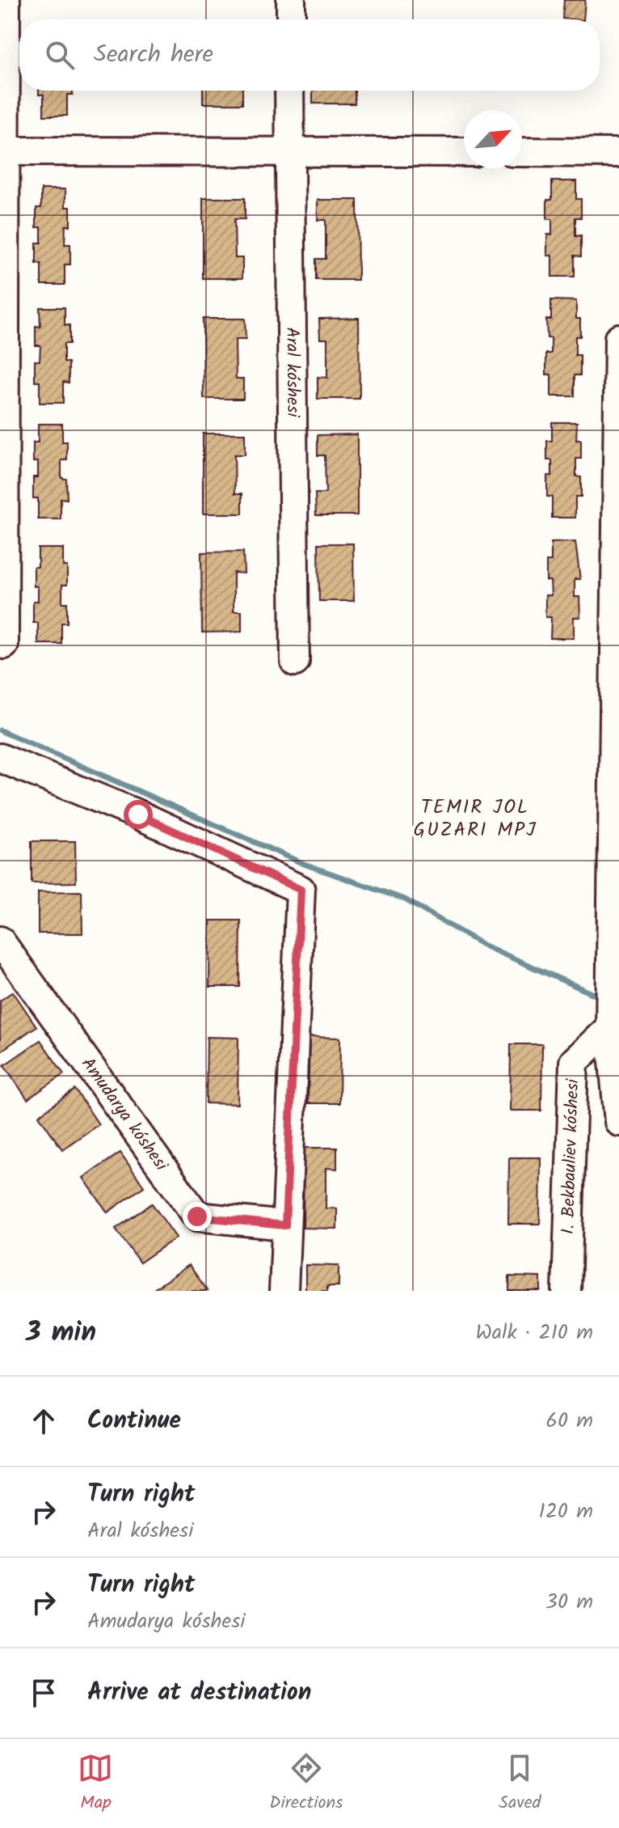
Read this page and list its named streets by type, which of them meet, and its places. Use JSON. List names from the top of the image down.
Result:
{
  "streets": {
    "street": ["Aral kóshesi", "Amudarya kóshesi", "I. Bekbauliev kóshesi"]
  },
  "districts": ["TEMIR JOL GUZARI MPJ"],
  "north": "top right",
  "page": {
    "search": "Search here",
    "heading": ["3 min", "Walk · 210 m"],
    "list": [
      ["Continue", "60 m"],
      ["Turn right", "Aral kóshesi", "120 m"],
      ["Turn right", "Amudarya kóshesi", "30 m"],
      "Arrive at destination"
    ],
    "nav": ["Map", "Directions", "Saved"]
  }
}
